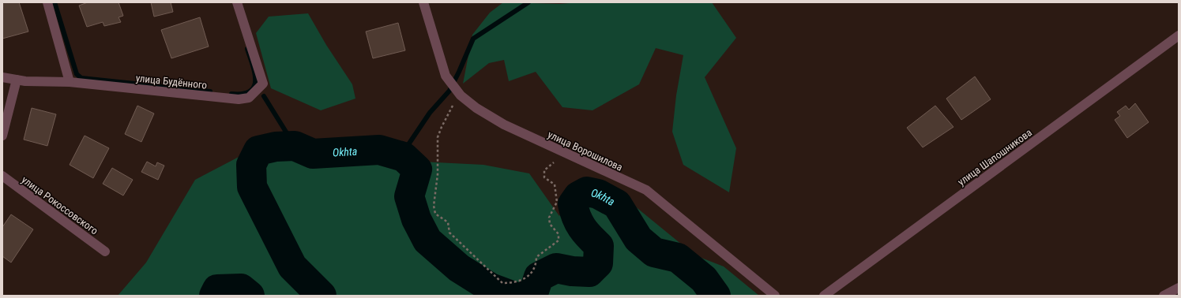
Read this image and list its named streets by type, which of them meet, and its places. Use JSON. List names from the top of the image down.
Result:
{
  "streets": {
    "street": [
      "улица Будённого",
      "улица Ворошилова",
      "улица Шапошникова",
      "улица Рокоссовского"
    ]
  },
  "water": ["Okhta"]
}
